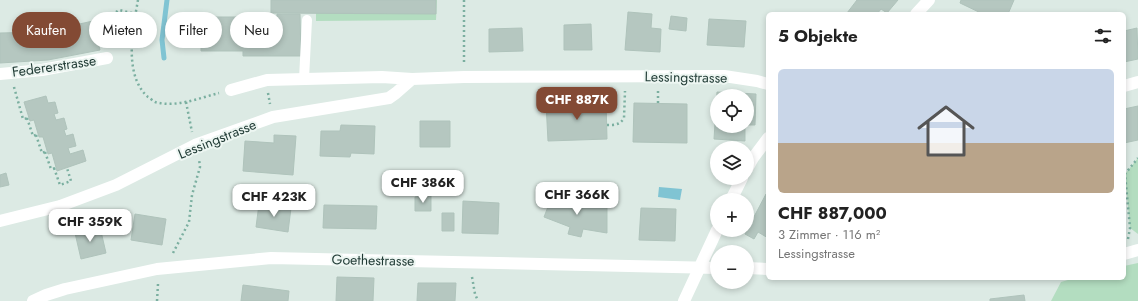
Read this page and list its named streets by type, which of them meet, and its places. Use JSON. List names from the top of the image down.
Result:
{
  "streets": {
    "street": ["Federerstrasse", "Lessingstrasse", "Goethestrasse"]
  },
  "page": {
    "chip": [
      "Kaufen",
      "Mieten",
      "Filter",
      "Neu"
    ],
    "heading": "5 Objekte",
    "list": [
      {
        "name": "CHF 887,000",
        "note": "3 Zimmer · 116 m² · Lessingstrasse"
      }
    ],
    "price": [
      "CHF 887K",
      "CHF 386K",
      "CHF 366K",
      "CHF 423K",
      "CHF 359K"
    ],
    "map_buttons": ["+", "−"]
  }
}
